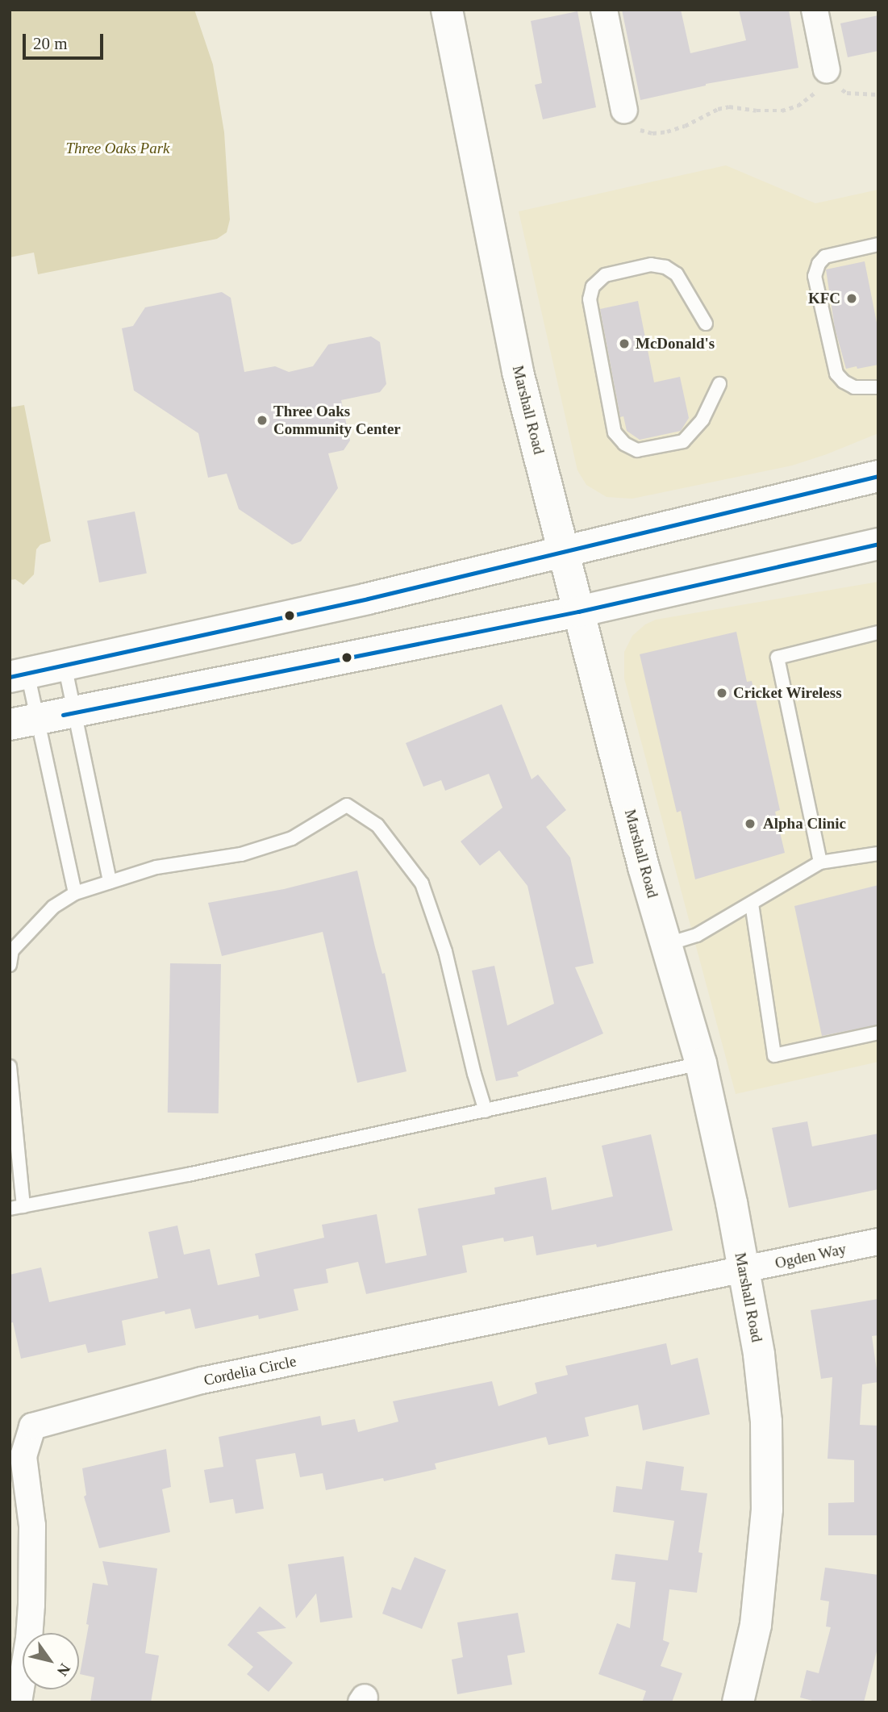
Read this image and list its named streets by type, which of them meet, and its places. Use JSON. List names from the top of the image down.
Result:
{
  "streets": {
    "street": ["Marshall Road", "Ogden Way", "Cordelia Circle"]
  },
  "crossings": [
    ["Marshall Road", "Ogden Way"],
    ["Marshall Road", "Cordelia Circle"],
    ["Ogden Way", "Cordelia Circle"]
  ],
  "parks": ["Three Oaks Park"],
  "places": [
    "KFC",
    "McDonald's",
    "Three Oaks Community Center",
    "Cricket Wireless",
    "Alpha Clinic"
  ],
  "scale_bar": "20 m",
  "north": "bottom right"
}
